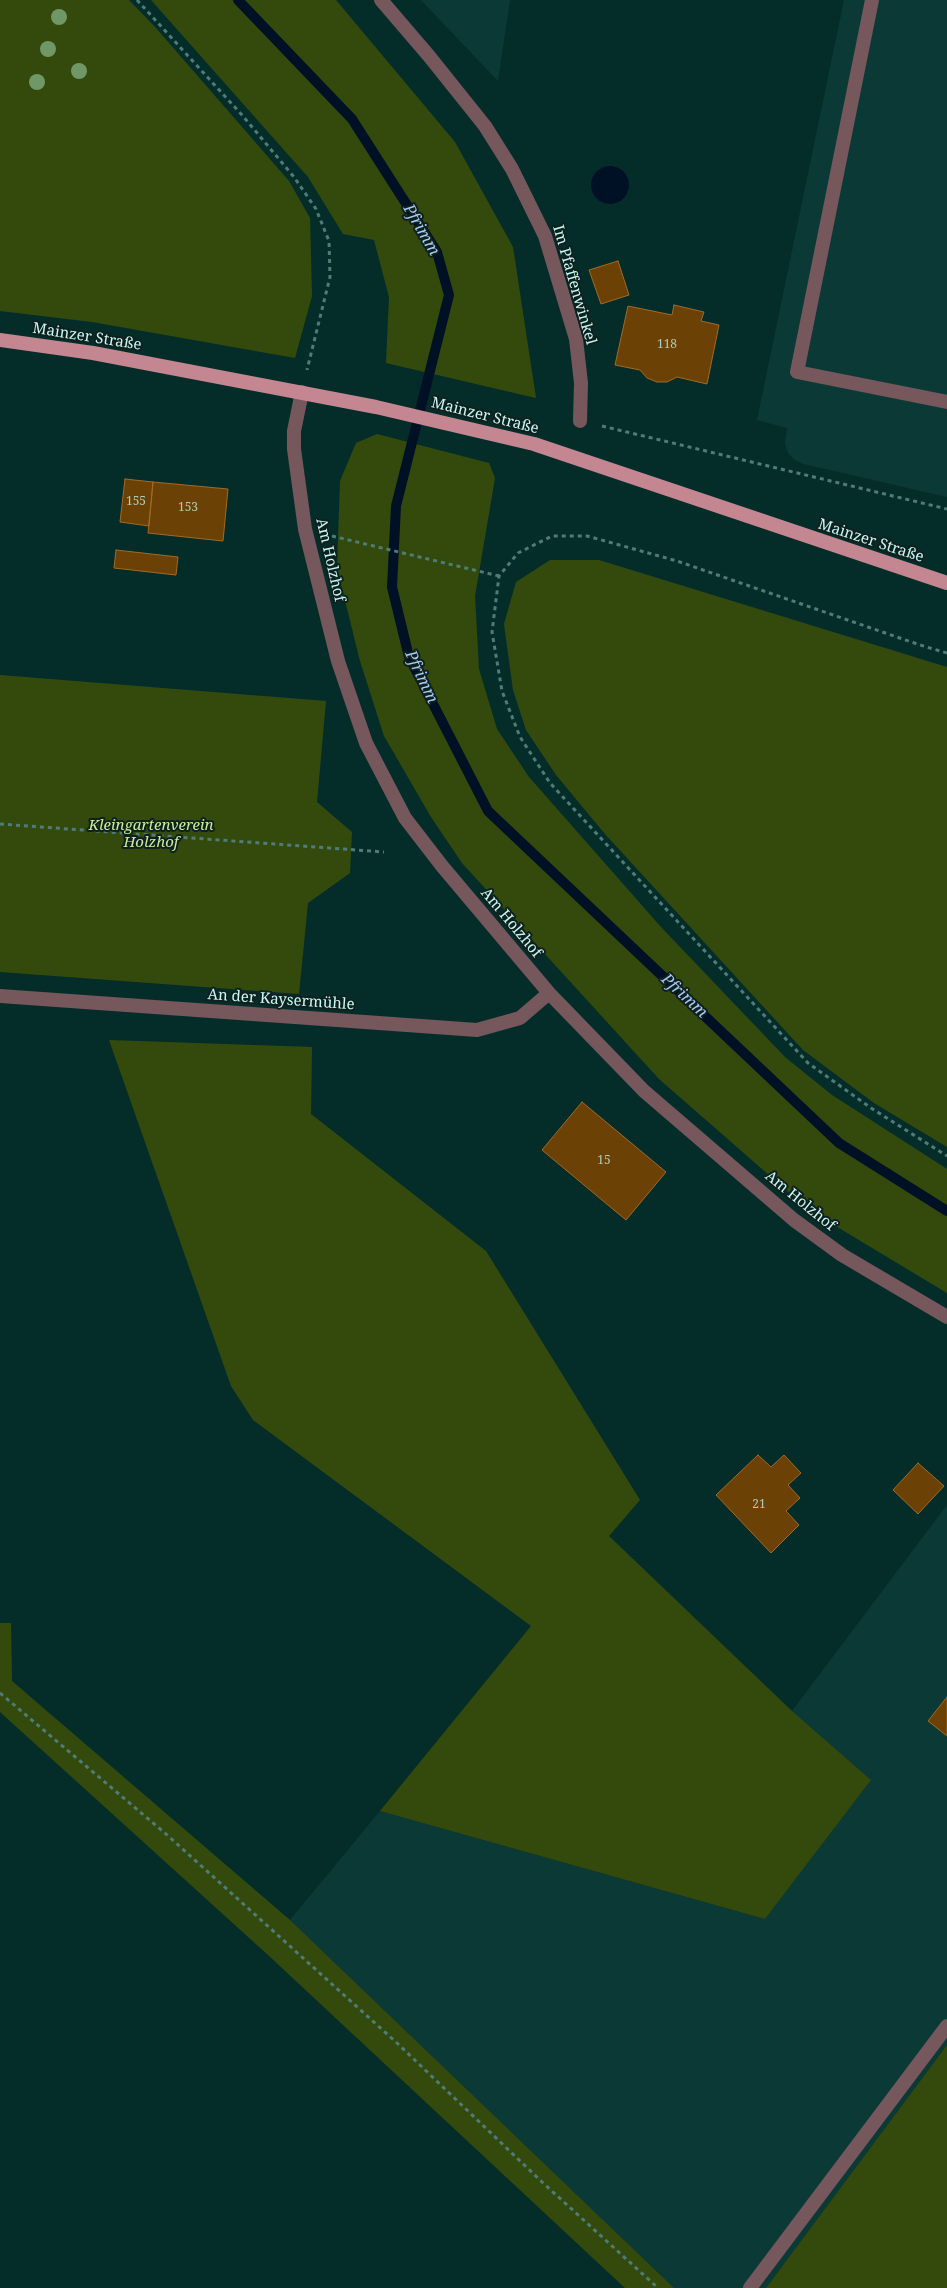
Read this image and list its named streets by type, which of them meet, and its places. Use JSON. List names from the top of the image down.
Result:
{
  "streets": {
    "main road": ["Mainzer Straße"],
    "street": ["Im Pfaffenwinkel", "Am Holzhof", "An der Kaysermühle"]
  },
  "crossings": [
    ["Mainzer Straße", "Am Holzhof"],
    ["Am Holzhof", "An der Kaysermühle"]
  ],
  "water": ["Pfrimm"],
  "parks": ["Kleingartenverein Holzhof"],
  "house_numbers": [
    "118",
    "155",
    "153",
    "15",
    "21"
  ]
}
